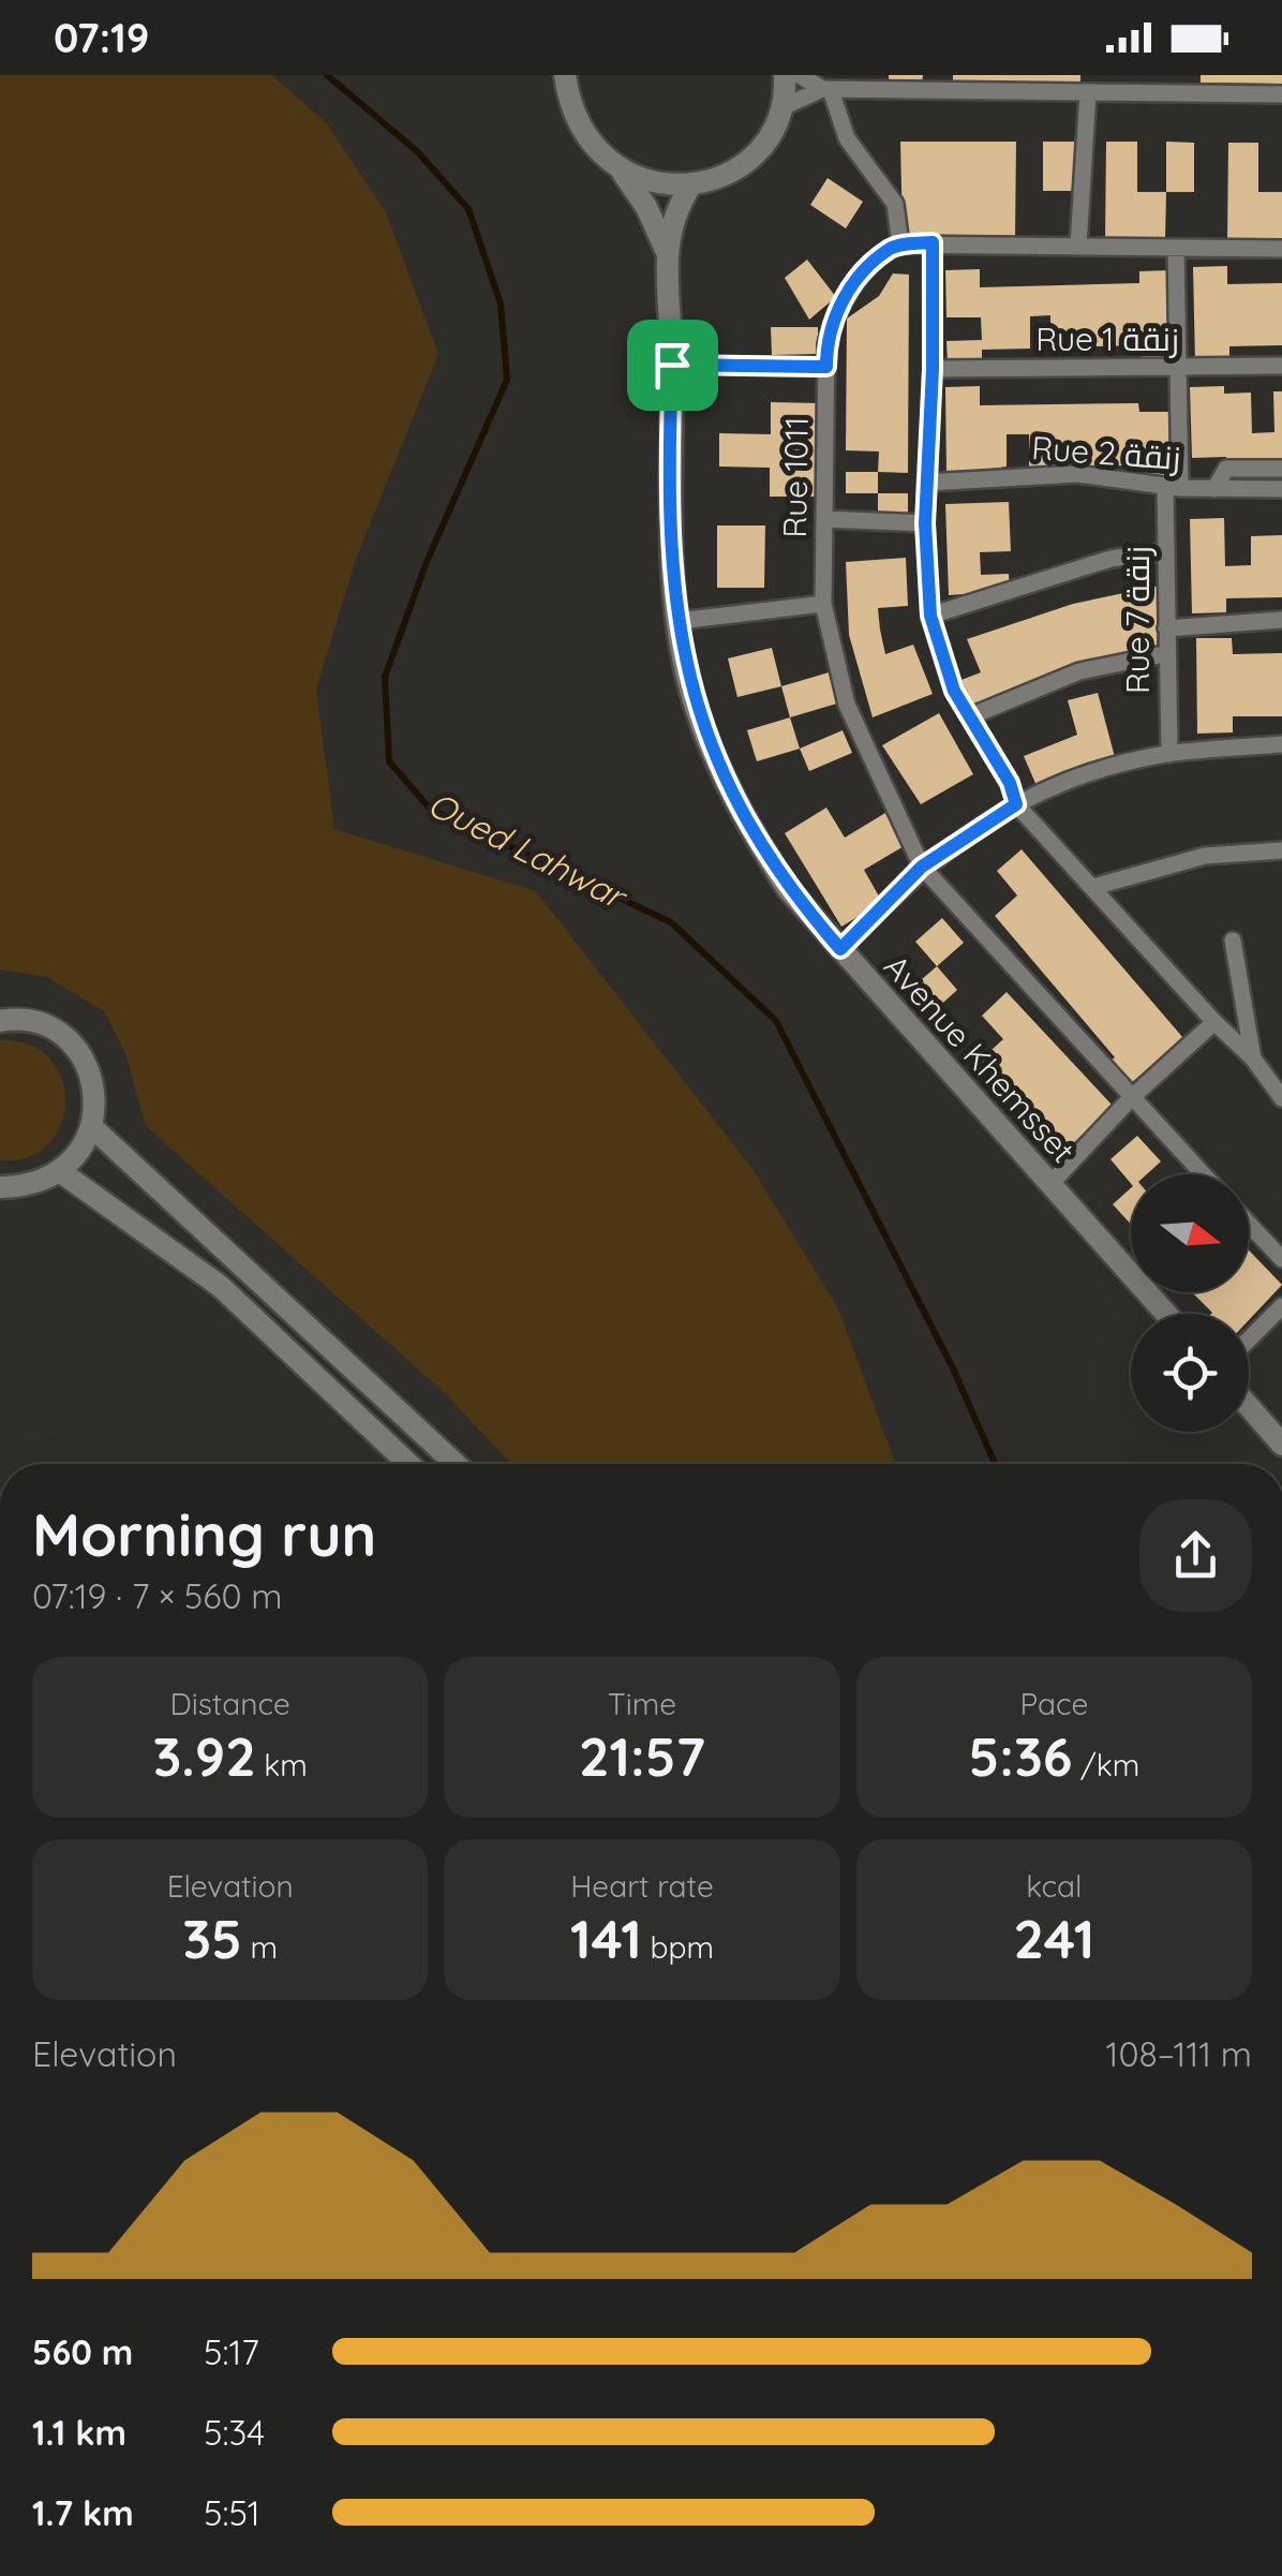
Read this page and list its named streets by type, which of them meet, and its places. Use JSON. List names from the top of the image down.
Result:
{
  "streets": {
    "street": [
      "Rue 1 زنقة",
      "Rue 2 زنقة",
      "Rue 1011",
      "Rue 7 زنقة",
      "Avenue Khemsset"
    ]
  },
  "crossings": [
    ["Rue 1 زنقة", "Rue 7 زنقة"],
    ["Rue 2 زنقة", "Rue 7 زنقة"]
  ],
  "water": ["Oued Lahwar"],
  "north": "right",
  "page": {
    "status": "07:19",
    "heading": ["Morning run", "07:19 · 7 × 560 m"],
    "stats": [
      ["Distance", "3.92 km"],
      ["Time", "21:57"],
      ["Pace", "5:36 /km"],
      ["Elevation", "35 m"],
      ["Heart rate", "141 bpm"],
      ["kcal", "241"]
    ],
    "chart": ["Elevation", "108–111 m"],
    "list": [
      {
        "name": "560 m",
        "note": "5:17"
      },
      {
        "name": "1.1 km",
        "note": "5:34"
      },
      {
        "name": "1.7 km",
        "note": "5:51"
      }
    ]
  }
}
